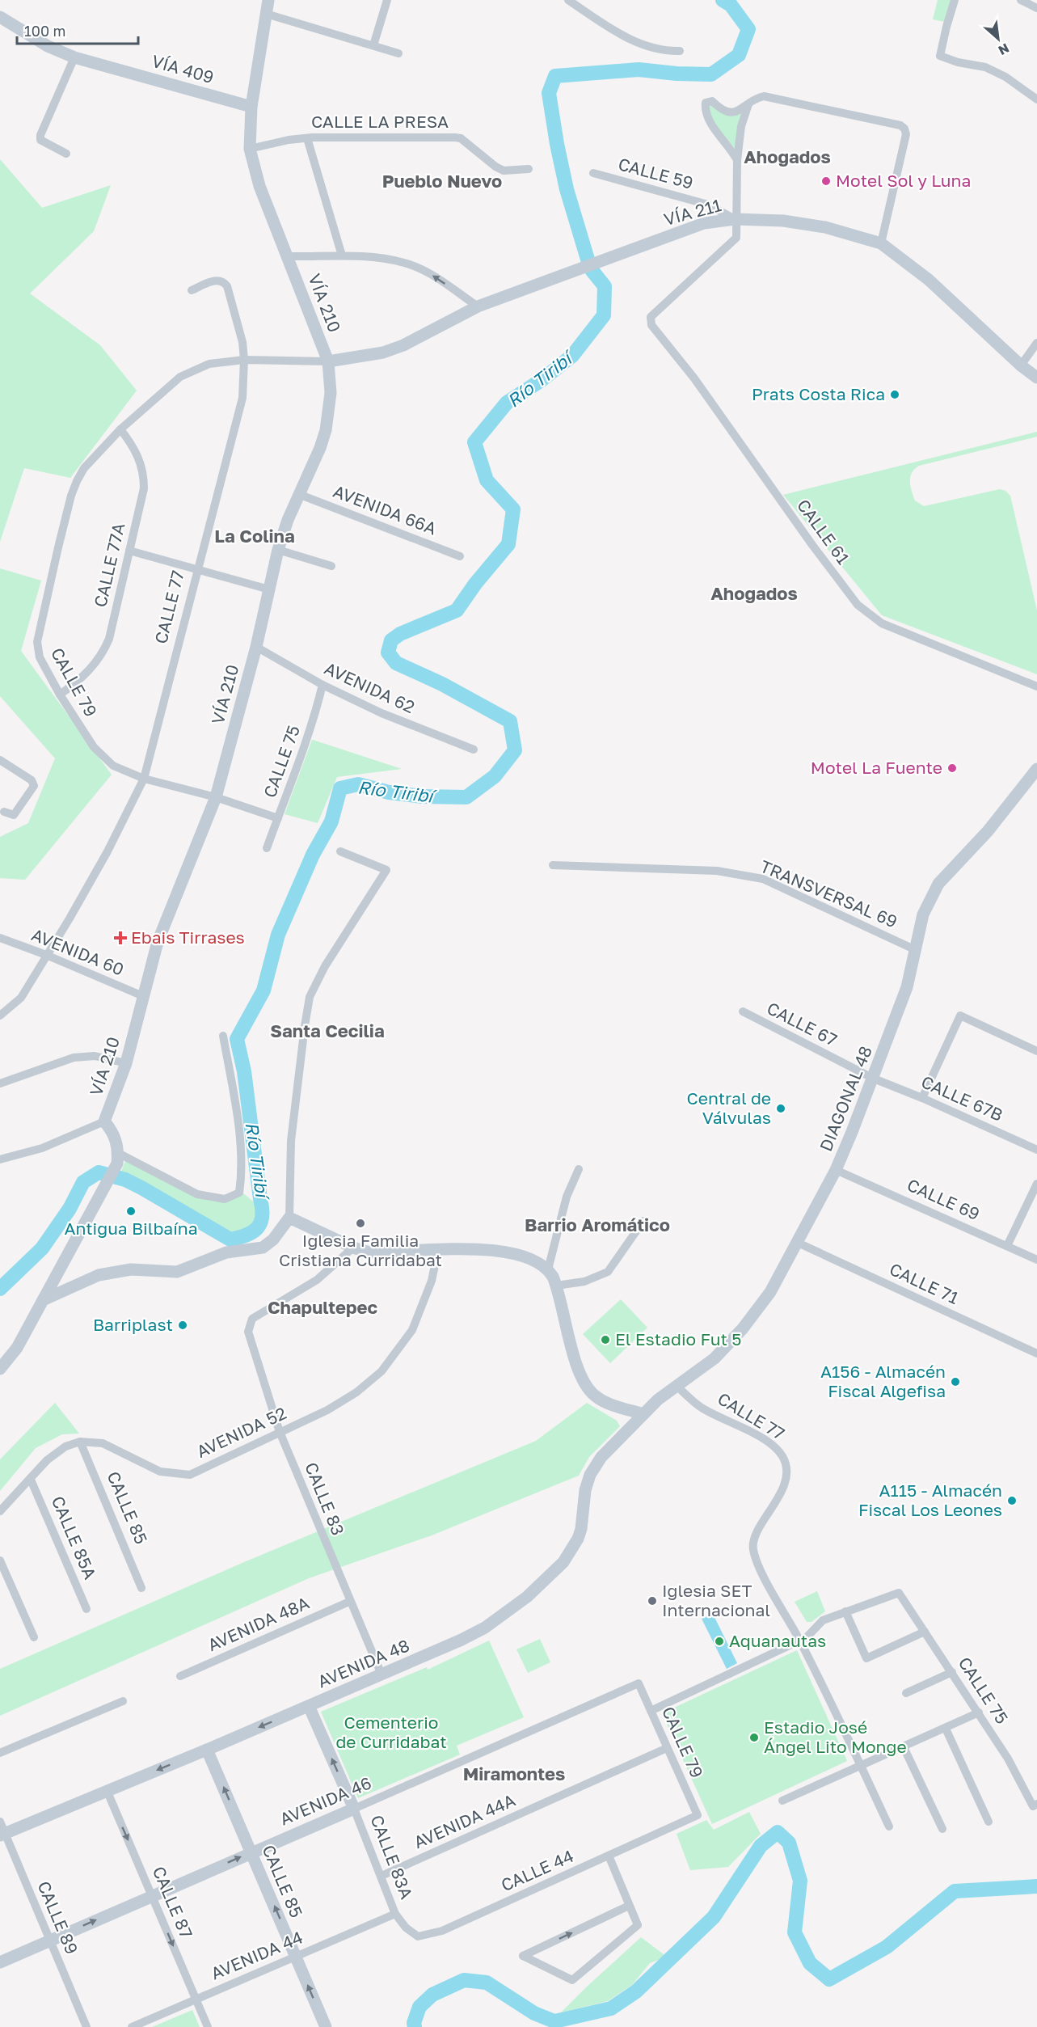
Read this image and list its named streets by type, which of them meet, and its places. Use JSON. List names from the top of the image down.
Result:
{
  "streets": {
    "street": [
      "VÍA 409",
      "CALLE LA PRESA",
      "CALLE 59",
      "VÍA 211",
      "VÍA 210",
      "AVENIDA 66A",
      "CALLE 61",
      "CALLE 77A",
      "CALLE 77",
      "CALLE 79",
      "AVENIDA 62",
      "CALLE 75",
      "TRANSVERSAL 69",
      "AVENIDA 60",
      "CALLE 67",
      "DIAGONAL 48",
      "CALLE 67B",
      "CALLE 69",
      "CALLE 71",
      "AVENIDA 52",
      "CALLE 83",
      "CALLE 85",
      "CALLE 85A",
      "AVENIDA 48A",
      "AVENIDA 48",
      "AVENIDA 46",
      "AVENIDA 44A",
      "CALLE 83A",
      "CALLE 44",
      "CALLE 87",
      "CALLE 89",
      "AVENIDA 44"
    ]
  },
  "crossings": [
    ["VÍA 409", "VÍA 210"],
    ["CALLE LA PRESA", "VÍA 210"],
    ["CALLE 59", "VÍA 211"],
    ["CALLE 59", "CALLE 61"],
    ["VÍA 211", "VÍA 210"],
    ["VÍA 211", "CALLE 61"],
    ["VÍA 211", "CALLE 79"],
    ["VÍA 210", "AVENIDA 66A"],
    ["VÍA 210", "CALLE 79"],
    ["VÍA 210", "AVENIDA 62"],
    ["VÍA 210", "AVENIDA 60"],
    ["CALLE 77A", "CALLE 79"],
    ["CALLE 77", "CALLE 79"],
    ["CALLE 77", "AVENIDA 60"],
    ["CALLE 77", "DIAGONAL 48"],
    ["CALLE 79", "AVENIDA 46"],
    ["CALLE 79", "AVENIDA 44A"],
    ["CALLE 79", "CALLE 44"],
    ["AVENIDA 62", "CALLE 75"],
    ["TRANSVERSAL 69", "DIAGONAL 48"],
    ["CALLE 67", "DIAGONAL 48"],
    ["CALLE 67", "CALLE 67B"],
    ["DIAGONAL 48", "CALLE 67B"],
    ["DIAGONAL 48", "CALLE 69"],
    ["DIAGONAL 48", "CALLE 71"],
    ["DIAGONAL 48", "AVENIDA 48"],
    ["AVENIDA 52", "CALLE 83"],
    ["AVENIDA 52", "CALLE 85"],
    ["AVENIDA 52", "CALLE 85A"],
    ["CALLE 83", "AVENIDA 48A"],
    ["CALLE 83", "AVENIDA 48"],
    ["CALLE 85", "AVENIDA 48"],
    ["CALLE 85", "AVENIDA 46"],
    ["CALLE 85", "AVENIDA 44"],
    ["AVENIDA 48", "CALLE 83A"],
    ["AVENIDA 48", "CALLE 87"],
    ["AVENIDA 48", "CALLE 89"],
    ["AVENIDA 46", "CALLE 83A"],
    ["AVENIDA 46", "CALLE 87"],
    ["AVENIDA 46", "CALLE 89"],
    ["AVENIDA 44A", "CALLE 83A"],
    ["CALLE 83A", "CALLE 44"],
    ["CALLE 83A", "AVENIDA 44"],
    ["CALLE 44", "AVENIDA 44"],
    ["CALLE 87", "AVENIDA 44"]
  ],
  "one_way": ["CALLE 85", "CALLE 83A", "CALLE 87"],
  "districts": [
    "Ahogados",
    "Pueblo Nuevo",
    "La Colina",
    "Ahogados",
    "Santa Cecilia",
    "Barrio Aromático",
    "Chapultepec",
    "Miramontes"
  ],
  "water": ["Río Tiribí"],
  "parks": ["Cementerio de Curridabat"],
  "places": {
    "other": [
      "Motel Sol y Luna",
      "Prats Costa Rica",
      "Motel La Fuente",
      "Central de Válvulas",
      "Antigua Bilbaína",
      "Iglesia Familia Cristiana Curridabat",
      "Barriplast",
      "El Estadio Fut 5",
      "A156 - Almacén Fiscal Algefisa",
      "A115 - Almacén Fiscal Los Leones",
      "Iglesia SET Internacional",
      "Aquanautas",
      "Estadio José Ángel Lito Monge"
    ],
    "health": ["Ebais Tirrases"]
  },
  "scale_bar": "100 m",
  "north": "bottom right"
}
